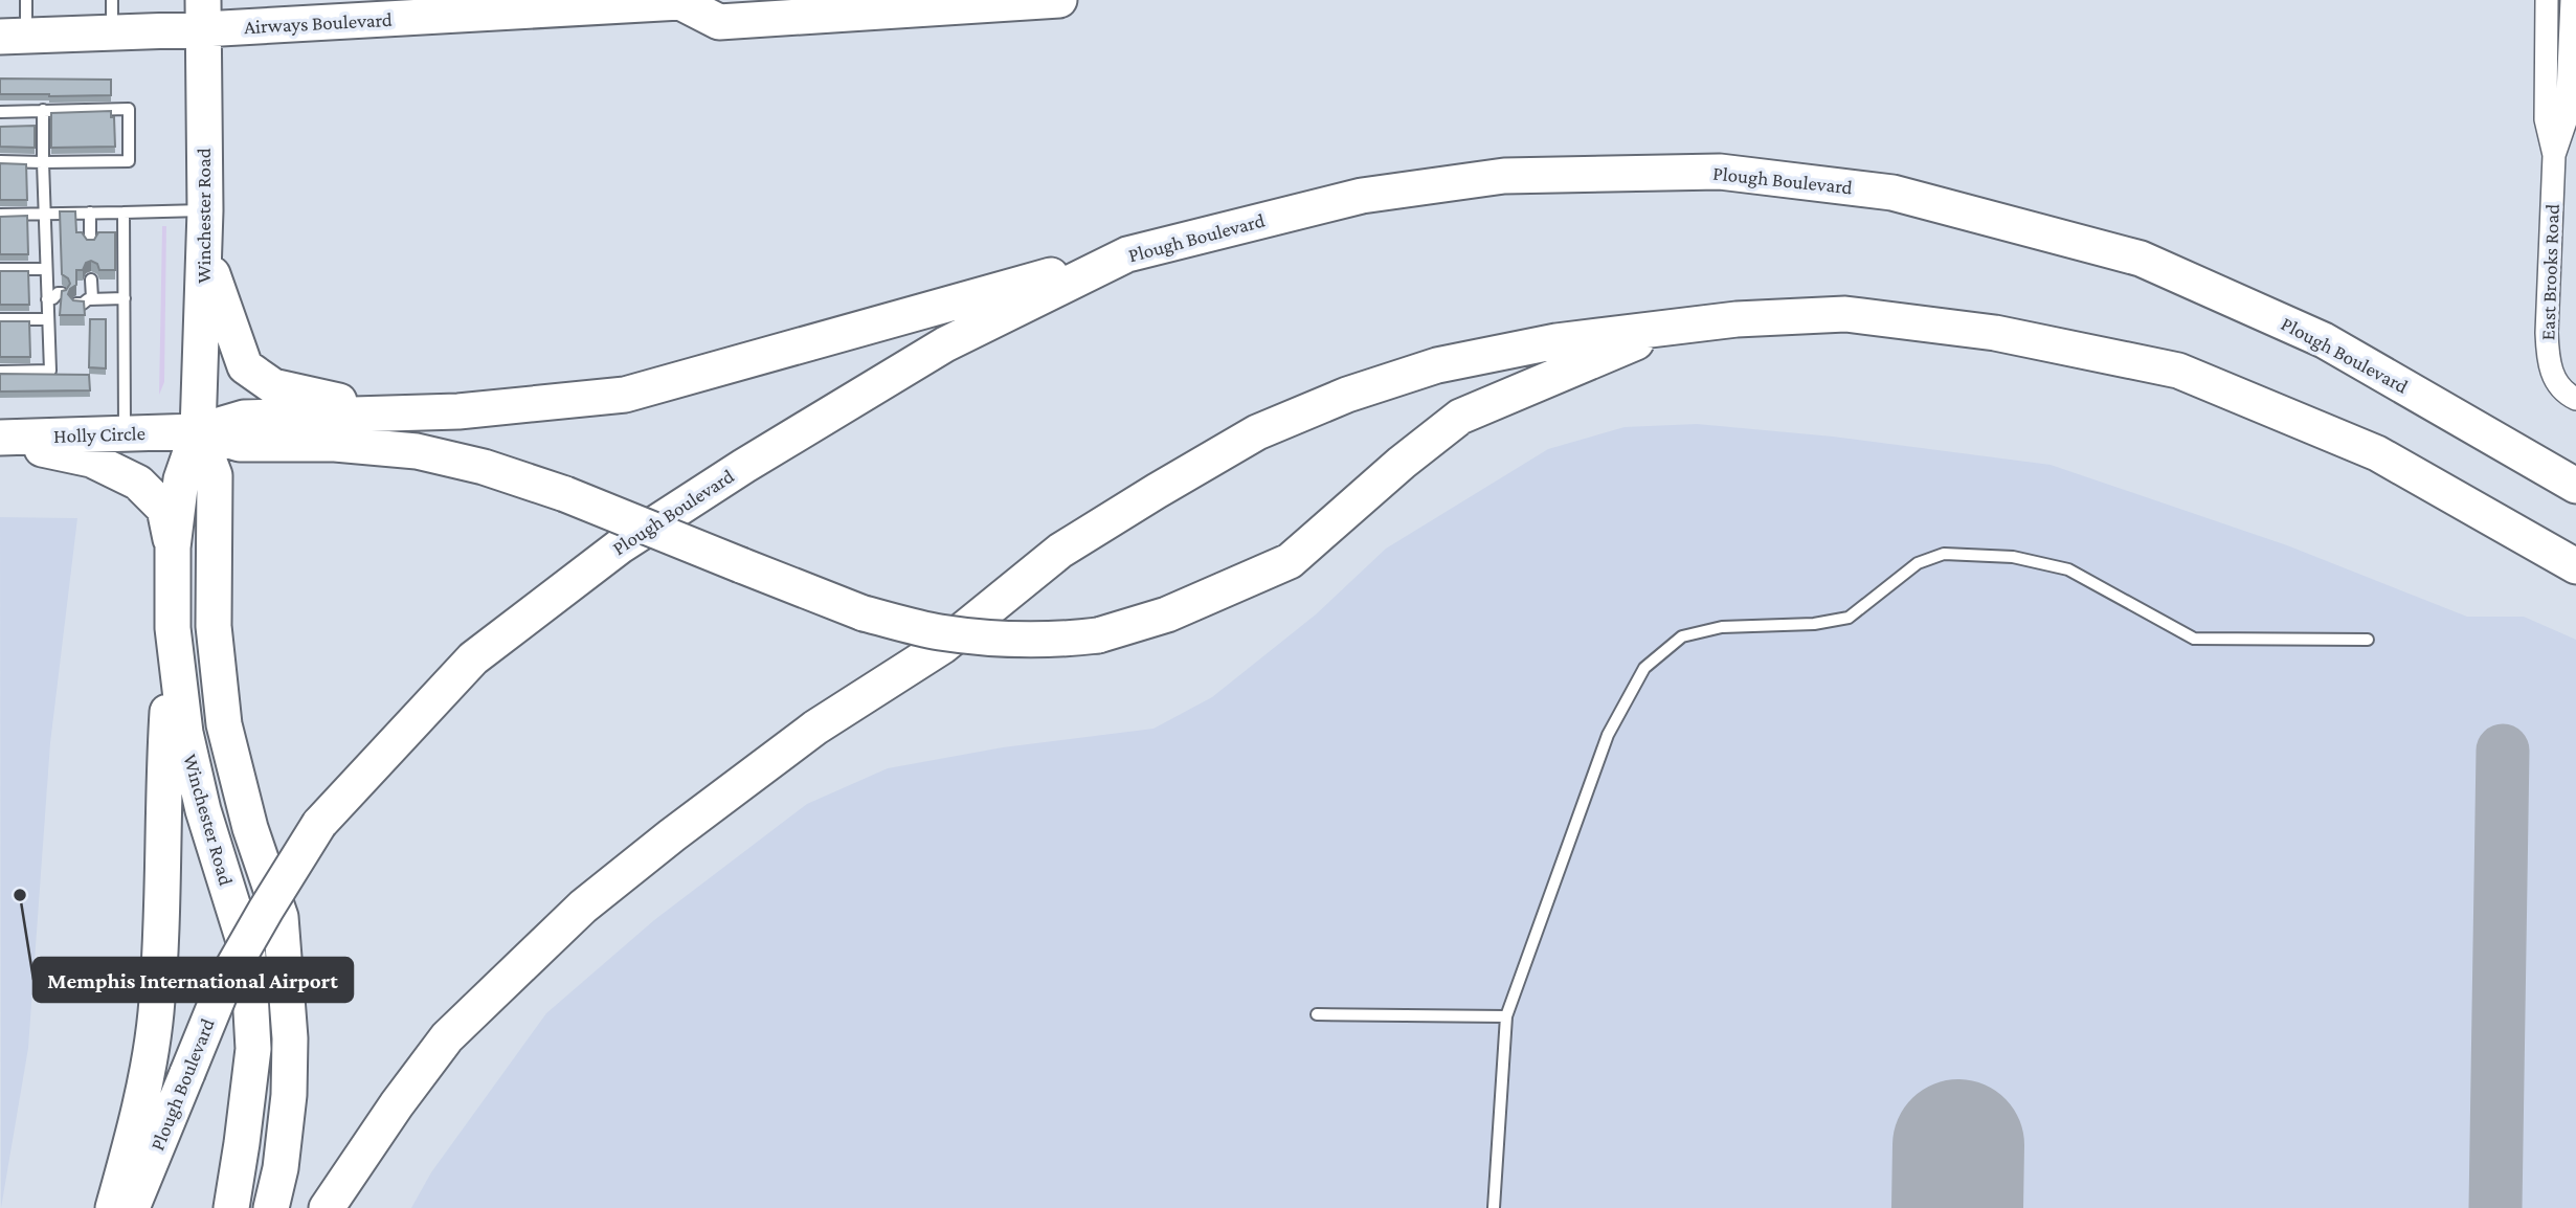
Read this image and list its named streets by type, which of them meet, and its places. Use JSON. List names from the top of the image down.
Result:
{
  "streets": {
    "main road": [
      "Airways Boulevard",
      "Plough Boulevard",
      "Winchester Road",
      "Holly Circle"
    ],
    "street": ["East Brooks Road"]
  },
  "crossings": [
    ["Airways Boulevard", "Winchester Road"],
    ["Winchester Road", "Holly Circle"]
  ],
  "places": ["Memphis International Airport"]
}
